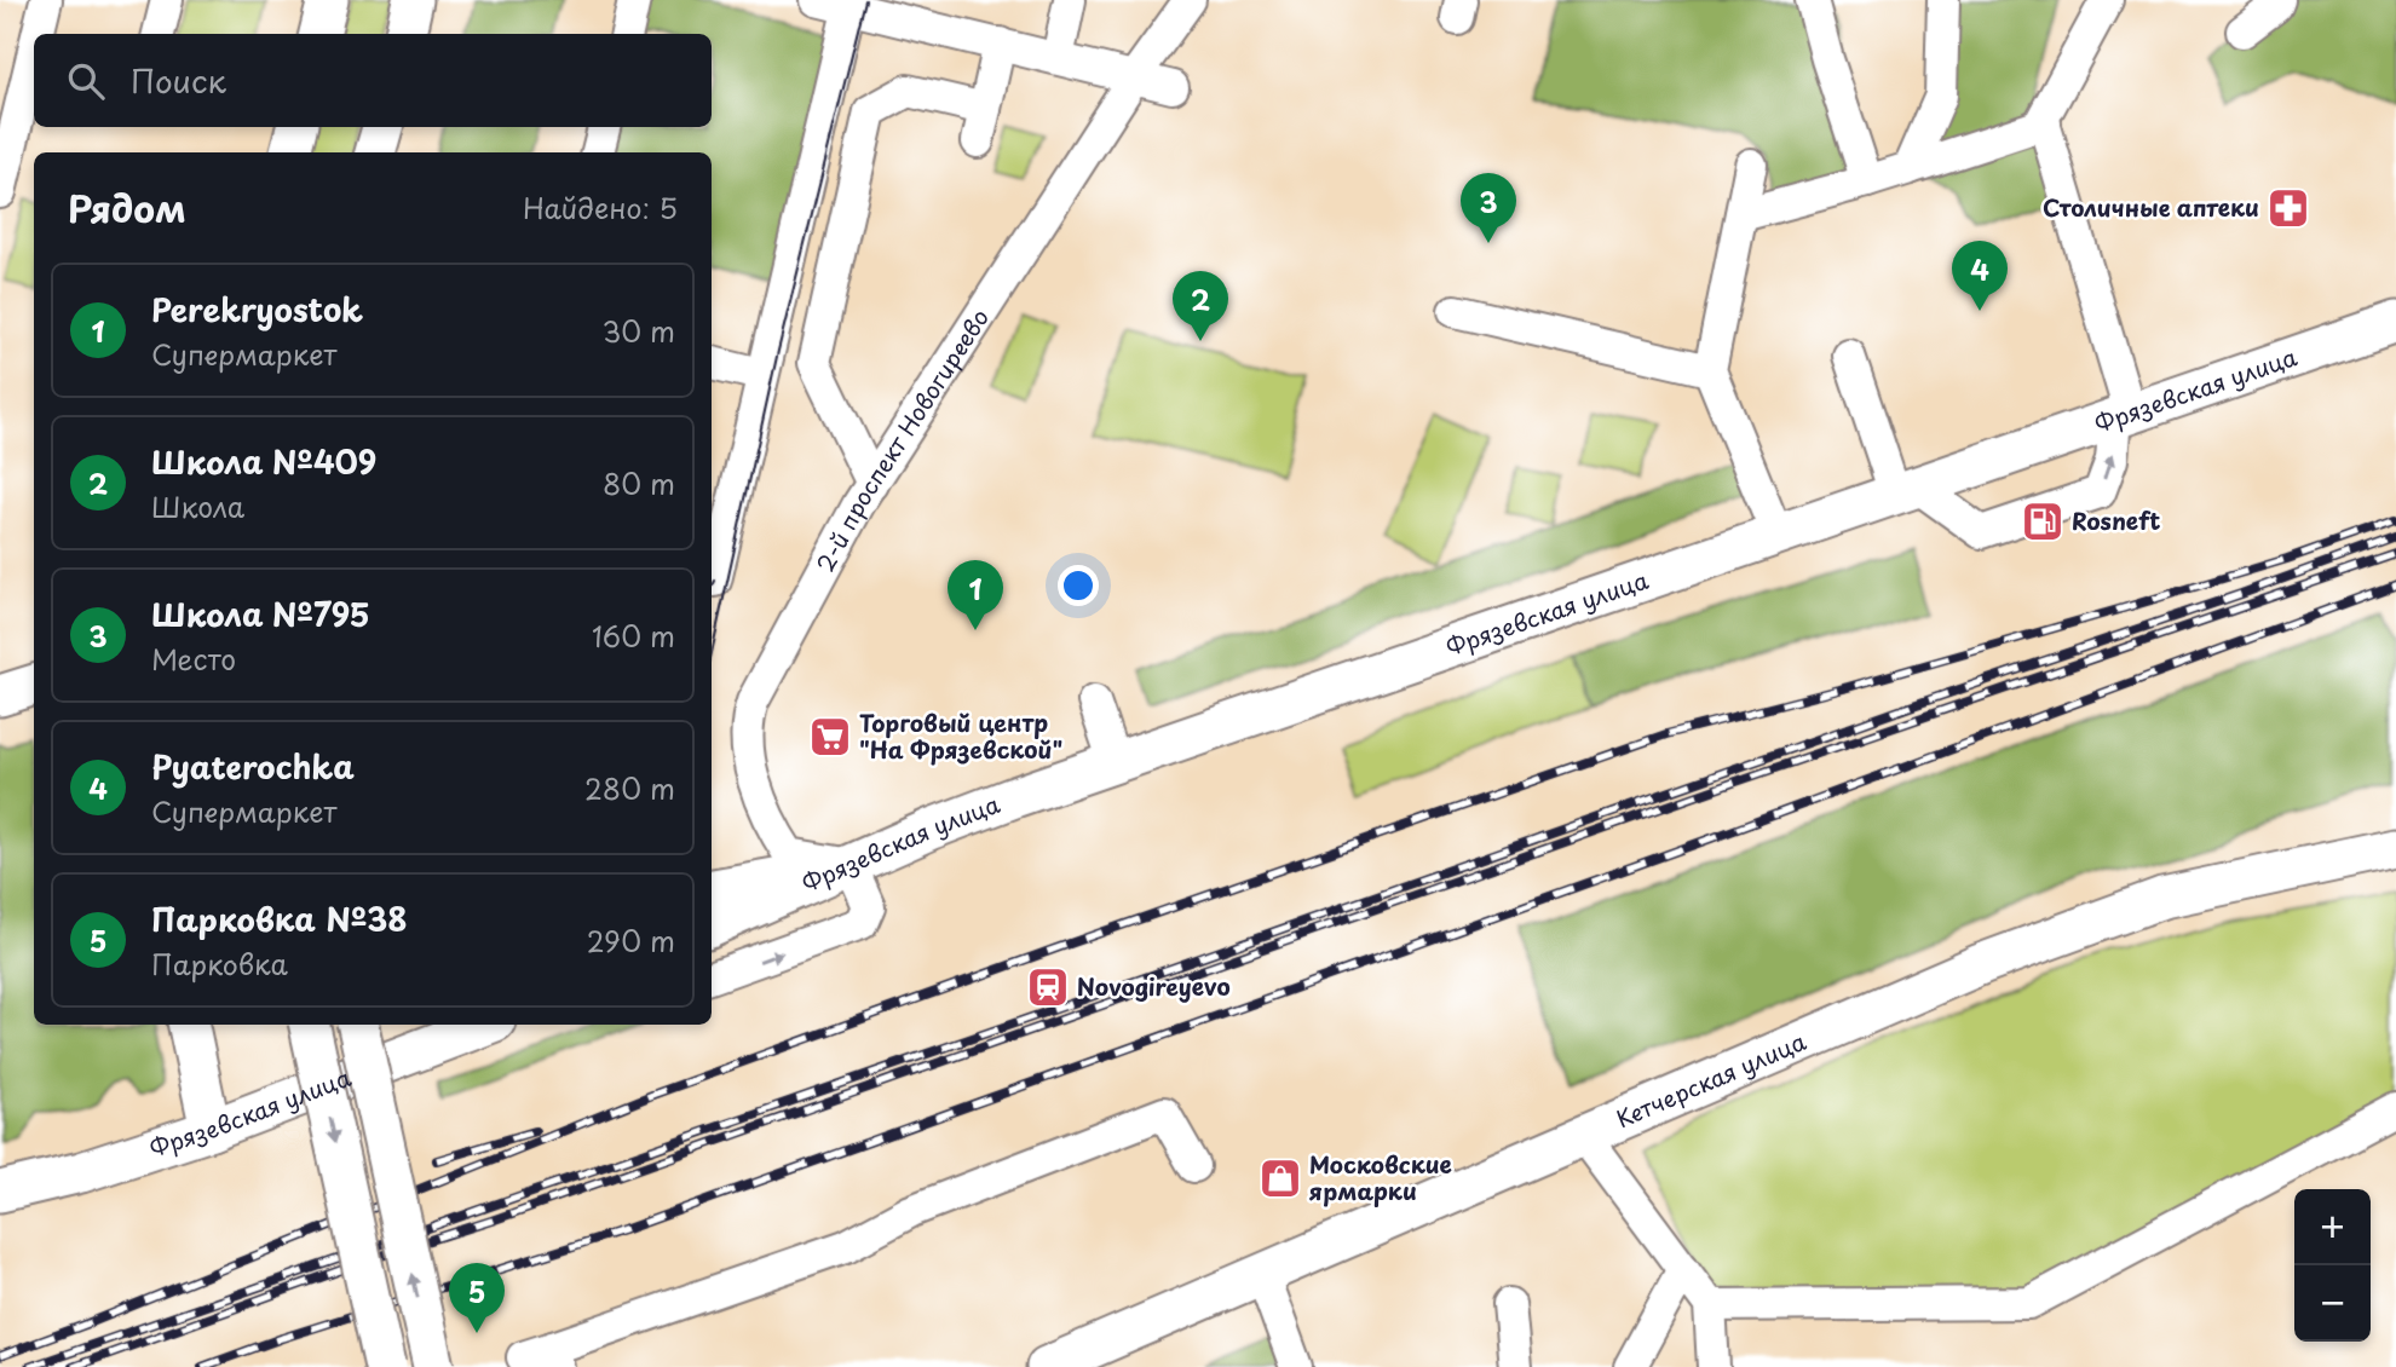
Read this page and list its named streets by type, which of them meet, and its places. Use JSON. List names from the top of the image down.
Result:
{
  "streets": {
    "main road": ["Фрязевская улица", "Кетчерская улица"],
    "street": ["2-й проспект Новогиреево"]
  },
  "crossings": [
    ["Фрязевская улица", "2-й проспект Новогиреево"]
  ],
  "places": {
    "pharmacy": ["Столичные аптеки"],
    "fuel station": ["Rosneft"],
    "supermarket": ["Торговый центр \"На Фрязевской\""],
    "station": ["Novogireyevo"],
    "shop": ["Московские ярмарки"]
  },
  "page": {
    "search": "Поиск",
    "heading": ["Рядом", "Найдено: 5"],
    "pins": [
      "3",
      "4",
      "2",
      "1",
      "5"
    ],
    "list": [
      {
        "mark": "1",
        "name": "Perekryostok",
        "note": "Супермаркет",
        "value": "30 m"
      },
      {
        "mark": "2",
        "name": "Школа №409",
        "note": "Школа",
        "value": "80 m"
      },
      {
        "mark": "3",
        "name": "Школа №795",
        "note": "Место",
        "value": "160 m"
      },
      {
        "mark": "4",
        "name": "Pyaterochka",
        "note": "Супермаркет",
        "value": "280 m"
      },
      {
        "mark": "5",
        "name": "Парковка №38",
        "note": "Парковка",
        "value": "290 m"
      }
    ],
    "map_buttons": ["+", "−"]
  }
}
